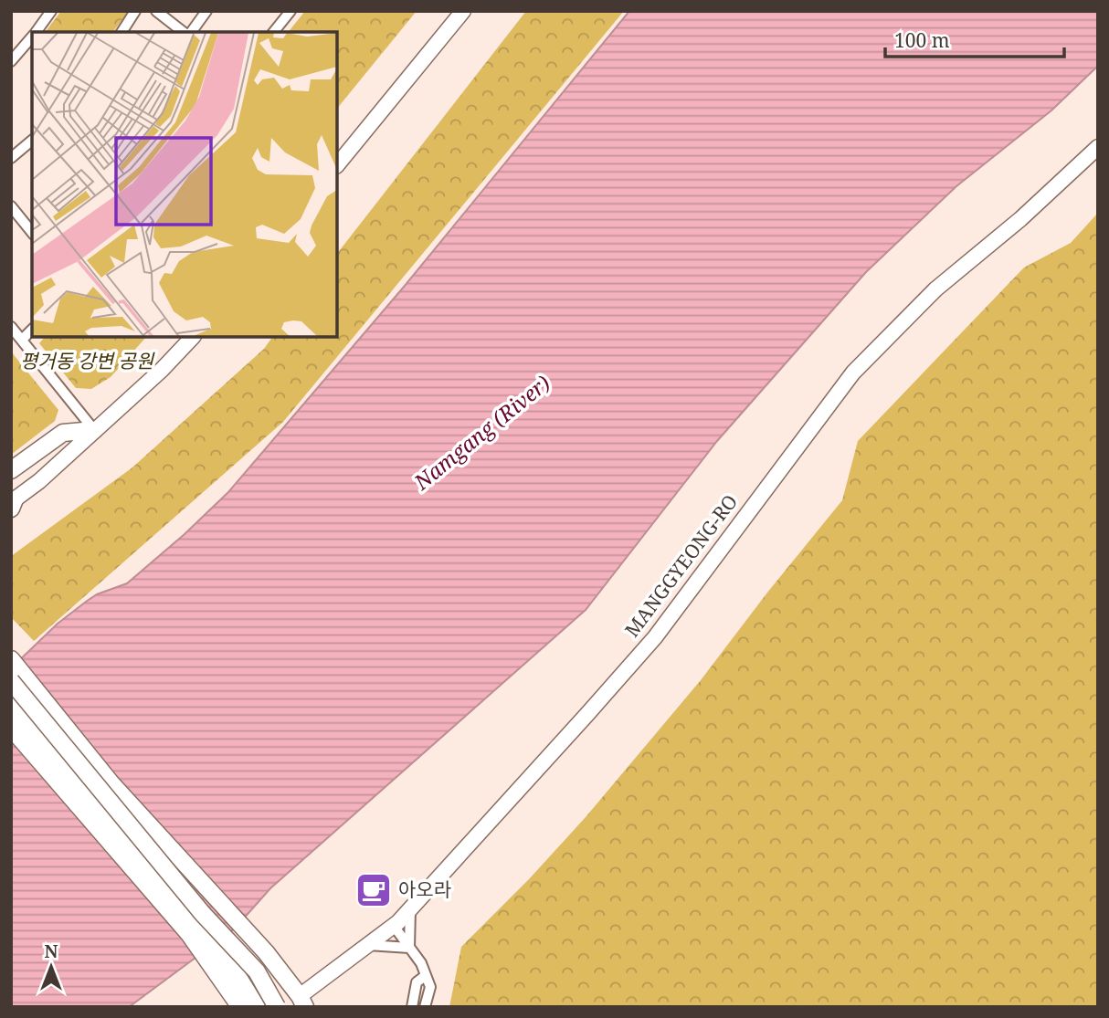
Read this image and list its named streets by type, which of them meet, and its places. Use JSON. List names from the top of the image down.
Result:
{
  "streets": {
    "street": ["MANGGYEONG-RO"]
  },
  "water": ["Namgang (River)"],
  "parks": ["평거동 강변 공원"],
  "places": {
    "cafe": ["아오라"]
  },
  "scale_bar": "100 m",
  "north": "top"
}
